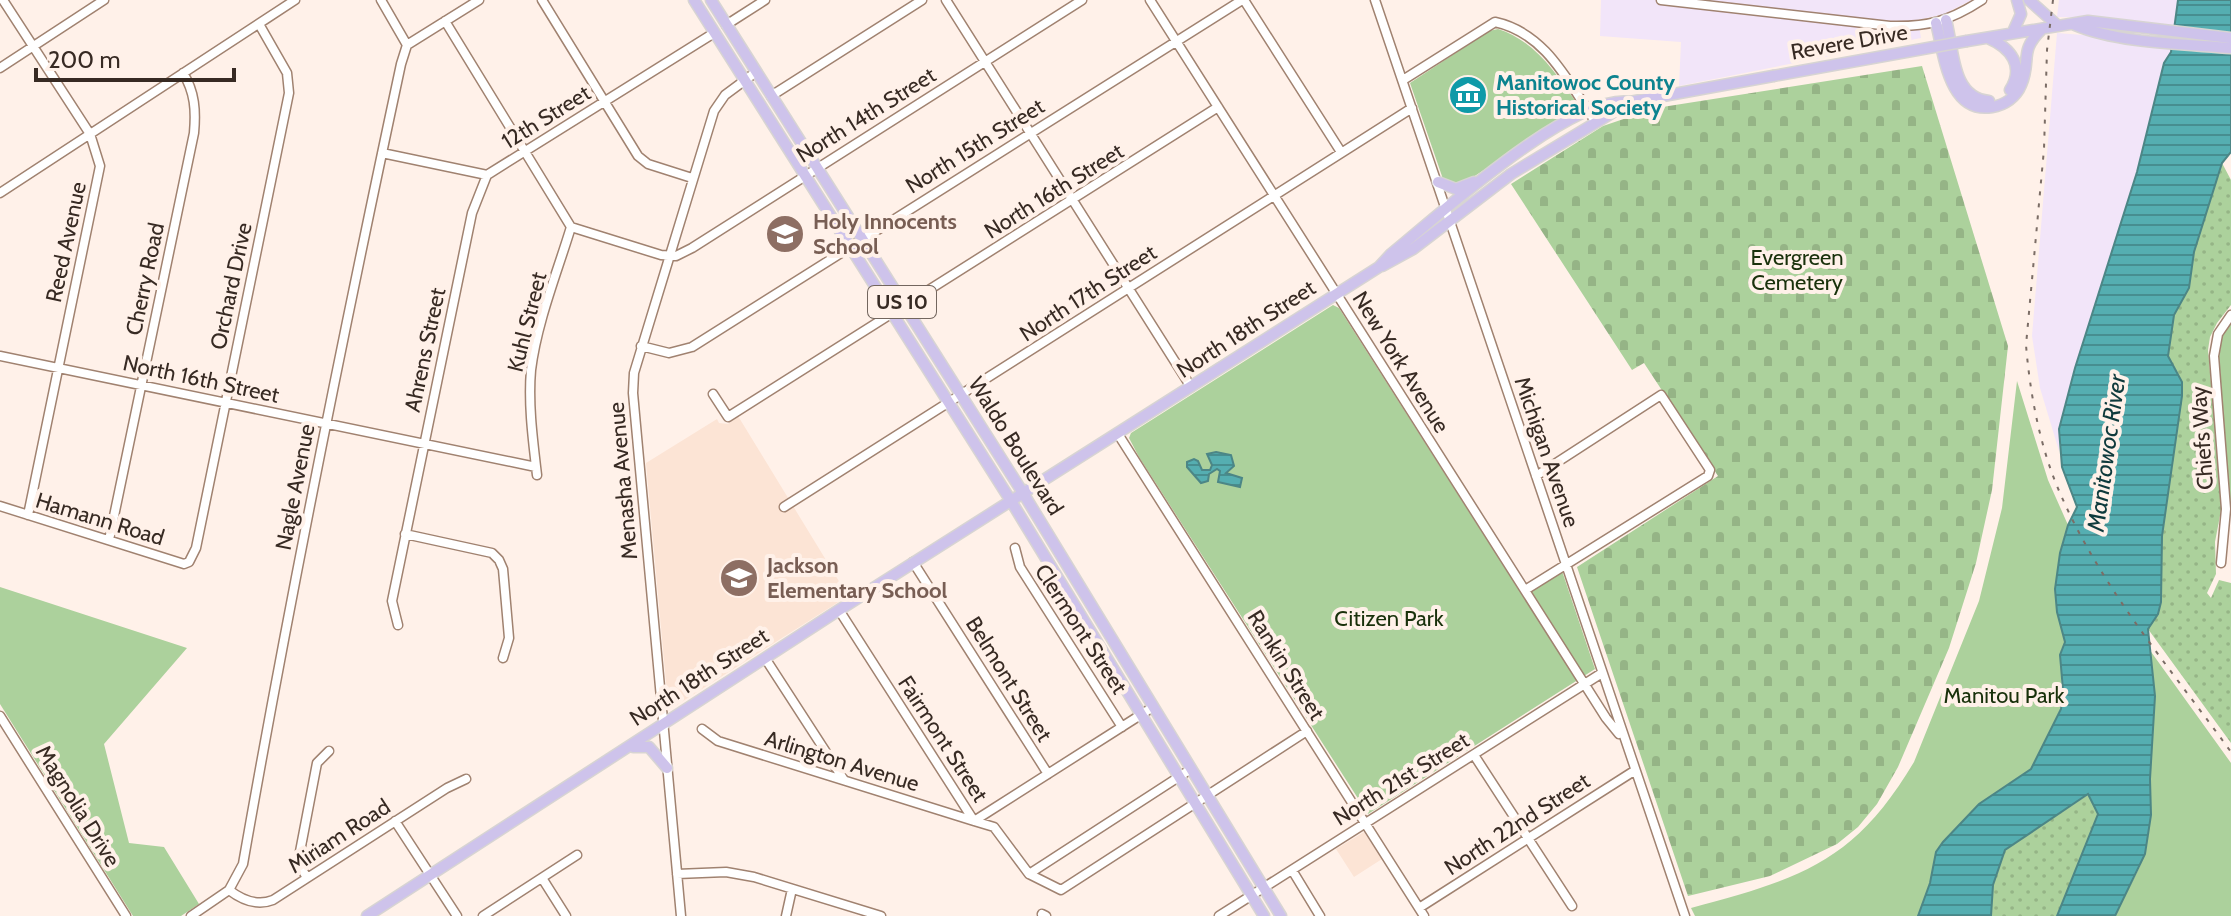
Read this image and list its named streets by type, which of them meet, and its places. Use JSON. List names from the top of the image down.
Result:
{
  "streets": {
    "main road": [
      "Revere Drive",
      "US 10",
      "North 18th Street",
      "Waldo Boulevard"
    ],
    "street": [
      "North 14th Street",
      "12th Street",
      "North 15th Street",
      "North 16th Street",
      "Reed Avenue",
      "Cherry Road",
      "Orchard Drive",
      "North 17th Street",
      "Kuhl Street",
      "Ahrens Street",
      "New York Avenue",
      "Chiefs Way",
      "Michigan Avenue",
      "Menasha Avenue",
      "Nagle Avenue",
      "Hamann Road",
      "Clermont Street",
      "Rankin Street",
      "Belmont Street",
      "Fairmont Street",
      "Arlington Avenue",
      "North 21st Street",
      "Magnolia Drive",
      "North 22nd Street",
      "Miriam Road"
    ]
  },
  "crossings": [
    ["Revere Drive", "North 18th Street"],
    ["North 14th Street", "Waldo Boulevard"],
    ["North 14th Street", "Menasha Avenue"],
    ["12th Street", "Ahrens Street"],
    ["12th Street", "Waldo Boulevard"],
    ["12th Street", "Nagle Avenue"],
    ["North 15th Street", "New York Avenue"],
    ["North 15th Street", "Waldo Boulevard"],
    ["North 15th Street", "Menasha Avenue"],
    ["North 16th Street", "Reed Avenue"],
    ["North 16th Street", "Cherry Road"],
    ["North 16th Street", "Orchard Drive"],
    ["North 16th Street", "Kuhl Street"],
    ["North 16th Street", "Ahrens Street"],
    ["North 16th Street", "New York Avenue"],
    ["North 16th Street", "Waldo Boulevard"],
    ["North 16th Street", "Nagle Avenue"],
    ["Reed Avenue", "Hamann Road"],
    ["Cherry Road", "Hamann Road"],
    ["Orchard Drive", "Hamann Road"],
    ["North 17th Street", "New York Avenue"],
    ["North 17th Street", "Waldo Boulevard"],
    ["North 17th Street", "Michigan Avenue"],
    ["North 18th Street", "New York Avenue"],
    ["North 18th Street", "Waldo Boulevard"],
    ["North 18th Street", "Michigan Avenue"],
    ["North 18th Street", "Menasha Avenue"],
    ["North 18th Street", "Rankin Street"],
    ["North 18th Street", "Belmont Street"],
    ["North 18th Street", "Fairmont Street"],
    ["New York Avenue", "Michigan Avenue"],
    ["New York Avenue", "North 21st Street"],
    ["Waldo Boulevard", "Menasha Avenue"],
    ["Waldo Boulevard", "North 21st Street"],
    ["Michigan Avenue", "North 21st Street"],
    ["Michigan Avenue", "North 22nd Street"],
    ["Nagle Avenue", "Miriam Road"],
    ["Rankin Street", "North 21st Street"],
    ["Rankin Street", "North 22nd Street"],
    ["Fairmont Street", "Arlington Avenue"]
  ],
  "water": ["Manitowoc River"],
  "parks": ["Evergreen Cemetery", "Citizen Park", "Manitou Park"],
  "places": {
    "museum": ["Manitowoc County Historical Society"],
    "school or university": ["Holy Innocents School", "Jackson Elementary School"]
  },
  "scale_bar": "200 m"
}
